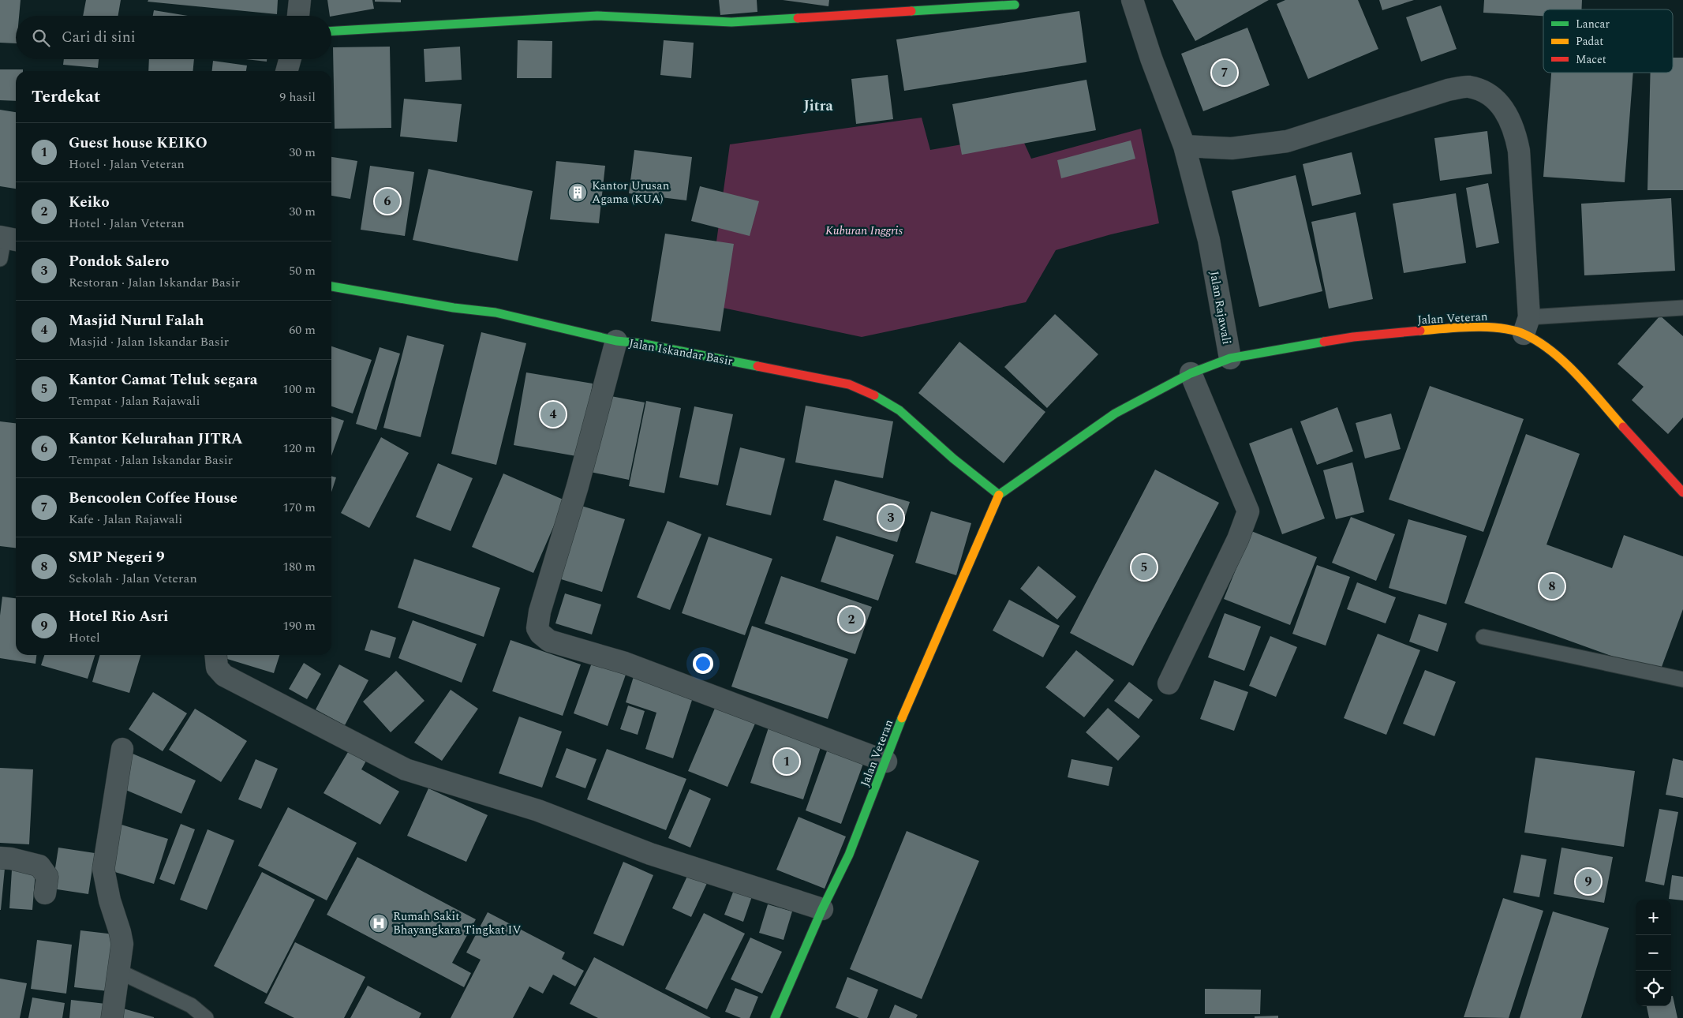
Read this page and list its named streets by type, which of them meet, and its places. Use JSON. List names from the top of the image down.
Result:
{
  "streets": {
    "street": ["Jalan Rajawali", "Jalan Veteran", "Jalan Iskandar Basir"]
  },
  "crossings": [
    ["Jalan Rajawali", "Jalan Veteran"],
    ["Jalan Rajawali", "Jalan Iskandar Basir"],
    ["Jalan Veteran", "Jalan Iskandar Basir"]
  ],
  "districts": ["Jitra"],
  "parks": ["Kuburan Inggris"],
  "places": {
    "building": ["Kantor Urusan Agama (KUA)"],
    "hospital": ["Rumah Sakit Bhayangkara Tingkat IV"]
  },
  "legend": ["Lancar", "Padat", "Macet"],
  "page": {
    "search": "Cari di sini",
    "pins": [
      "7",
      "6",
      "4",
      "3",
      "5",
      "8",
      "2",
      "1",
      "9"
    ],
    "heading": ["Terdekat", "9 hasil"],
    "list": [
      {
        "mark": "1",
        "name": "Guest house KEIKO",
        "note": "Hotel · Jalan Veteran",
        "value": "30 m"
      },
      {
        "mark": "2",
        "name": "Keiko",
        "note": "Hotel · Jalan Veteran",
        "value": "30 m"
      },
      {
        "mark": "3",
        "name": "Pondok Salero",
        "note": "Restoran · Jalan Iskandar Basir",
        "value": "50 m"
      },
      {
        "mark": "4",
        "name": "Masjid Nurul Falah",
        "note": "Masjid · Jalan Iskandar Basir",
        "value": "60 m"
      },
      {
        "mark": "5",
        "name": "Kantor Camat Teluk segara",
        "note": "Tempat · Jalan Rajawali",
        "value": "100 m"
      },
      {
        "mark": "6",
        "name": "Kantor Kelurahan JITRA",
        "note": "Tempat · Jalan Iskandar Basir",
        "value": "120 m"
      },
      {
        "mark": "7",
        "name": "Bencoolen Coffee House",
        "note": "Kafe · Jalan Rajawali",
        "value": "170 m"
      },
      {
        "mark": "8",
        "name": "SMP Negeri 9",
        "note": "Sekolah · Jalan Veteran",
        "value": "180 m"
      },
      {
        "mark": "9",
        "name": "Hotel Rio Asri",
        "note": "Hotel",
        "value": "190 m"
      }
    ],
    "map_buttons": ["+", "−"]
  }
}
